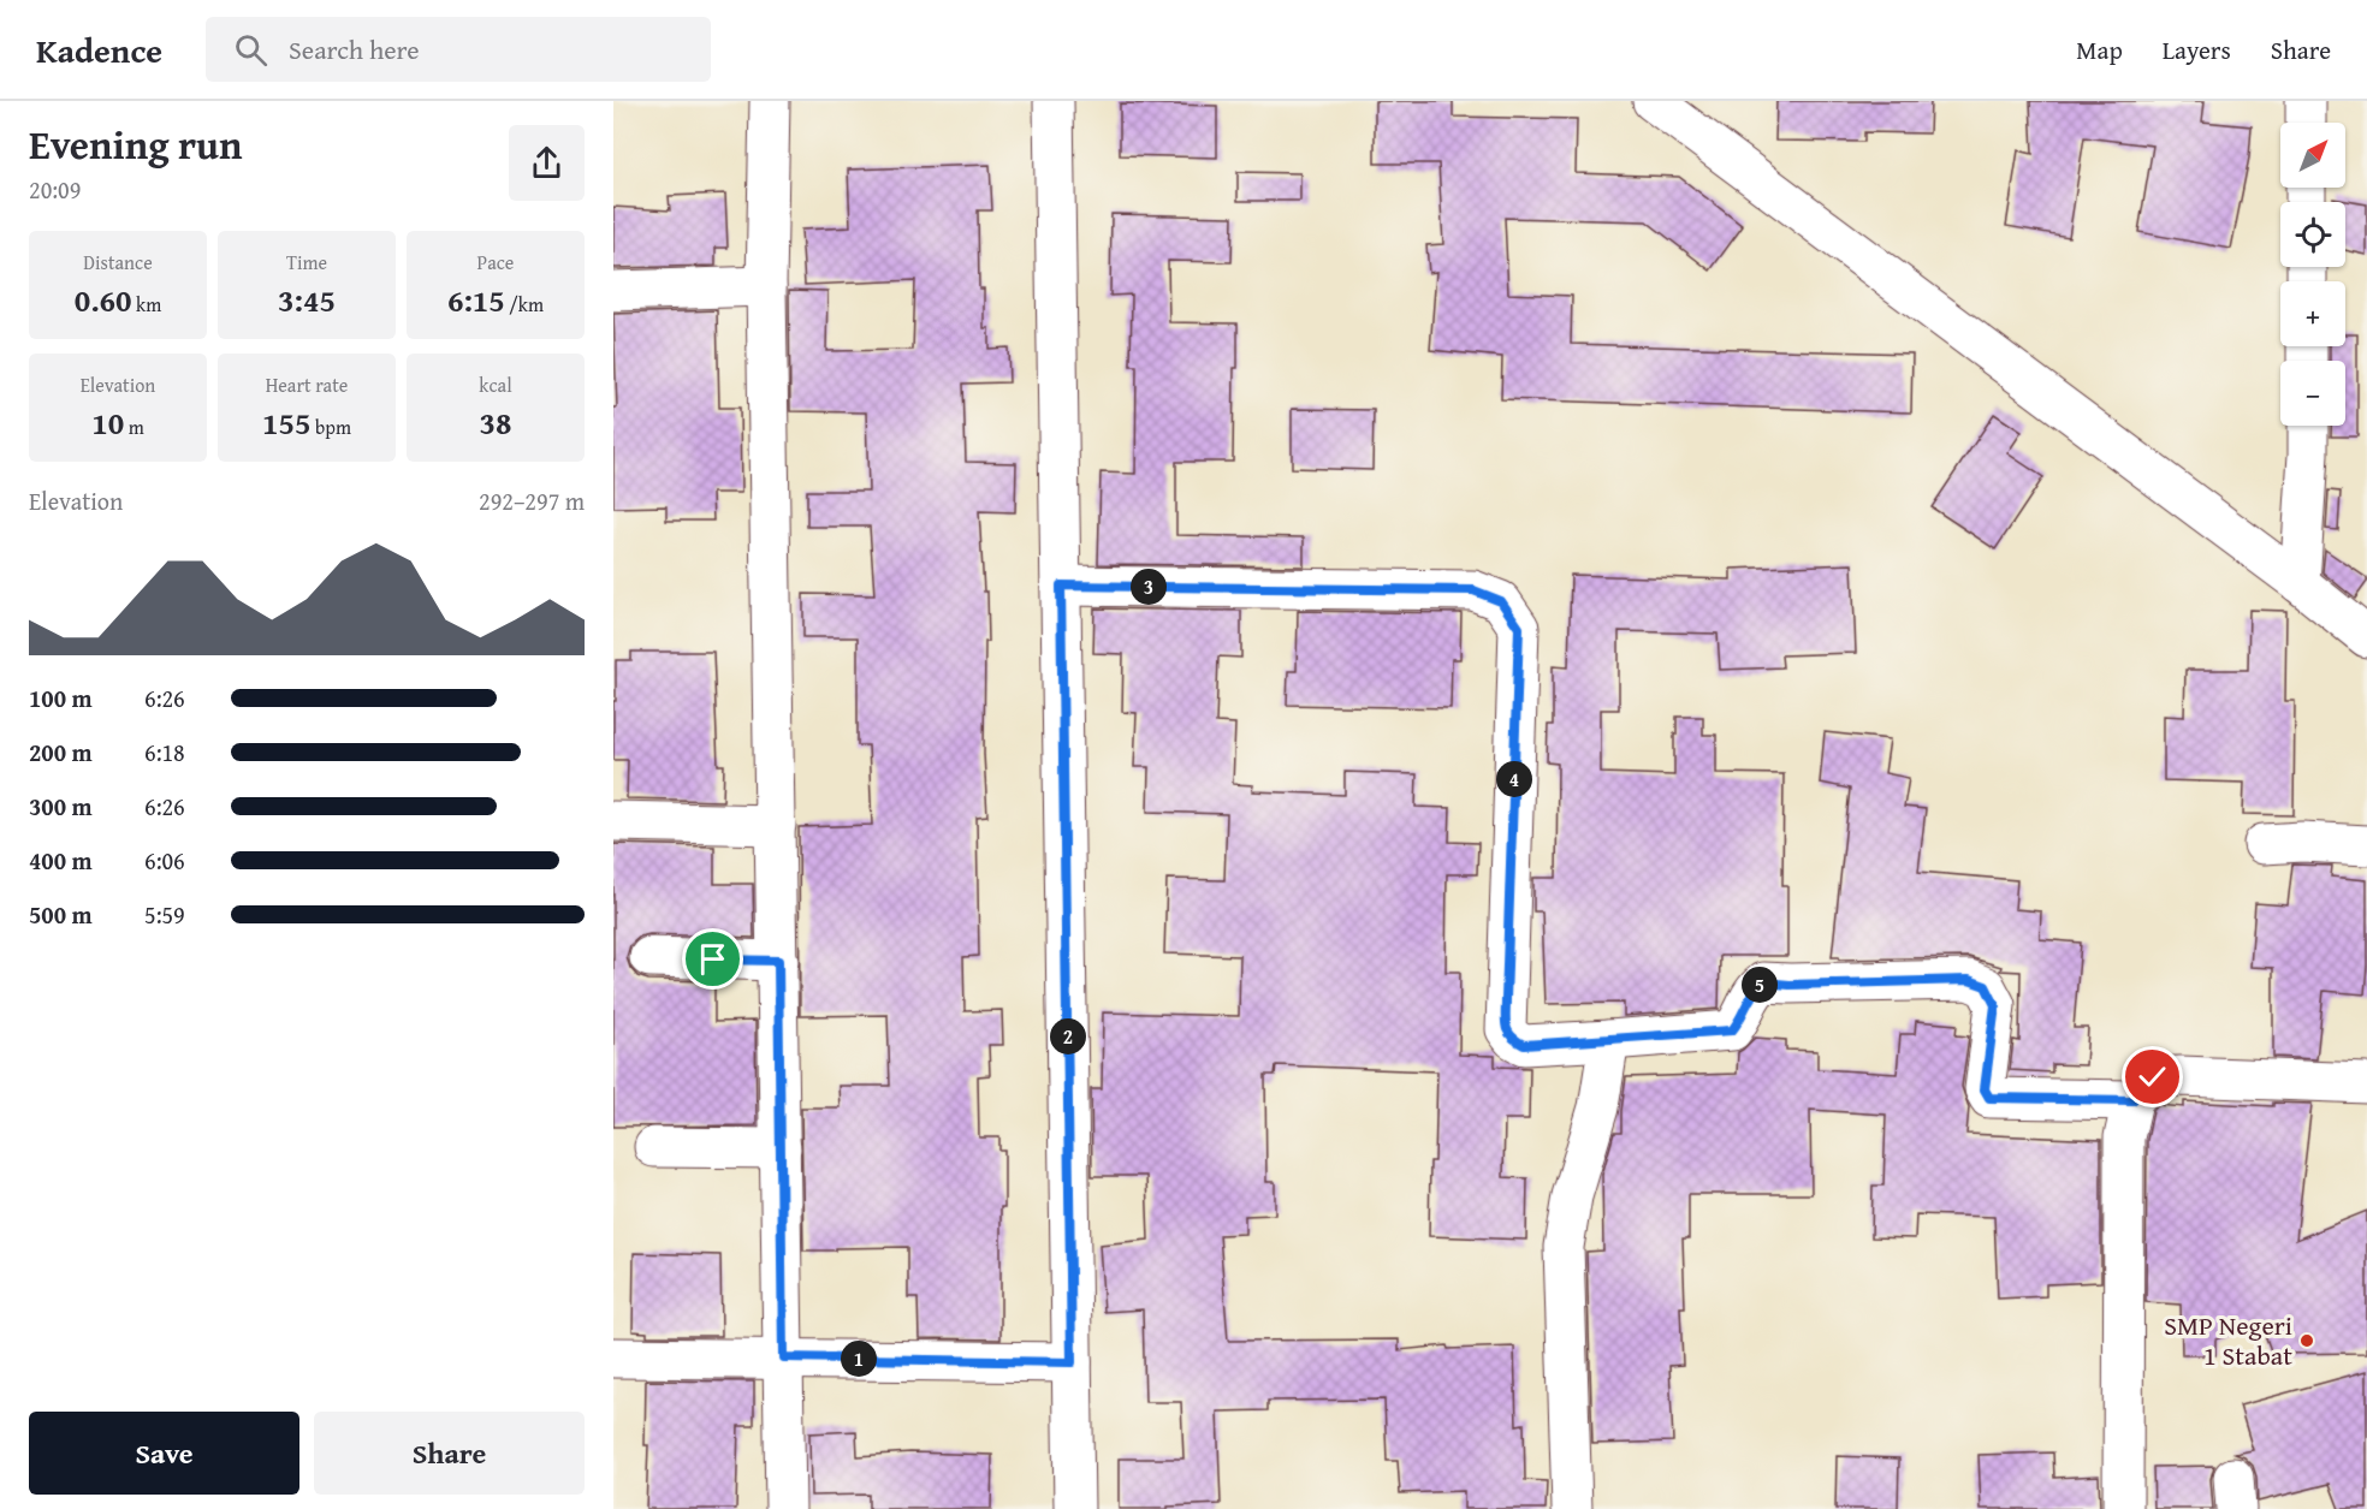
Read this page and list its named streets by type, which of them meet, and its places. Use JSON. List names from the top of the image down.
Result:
{
  "places": ["SMP Negeri 1 Stabat"],
  "north": "top right",
  "page": {
    "header": "Kadence",
    "search": "Search here",
    "nav": ["Map", "Layers", "Share"],
    "heading": ["Evening run", "20:09"],
    "map_buttons": ["+", "−"],
    "stats": [
      ["Distance", "0.60 km"],
      ["Time", "3:45"],
      ["Pace", "6:15 /km"],
      ["Elevation", "10 m"],
      ["Heart rate", "155 bpm"],
      ["kcal", "38"]
    ],
    "chart": ["Elevation", "292–297 m"],
    "pins": [
      "3",
      "4",
      "5",
      "2",
      "1"
    ],
    "list": [
      {
        "name": "100 m",
        "note": "6:26"
      },
      {
        "name": "200 m",
        "note": "6:18"
      },
      {
        "name": "300 m",
        "note": "6:26"
      },
      {
        "name": "400 m",
        "note": "6:06"
      },
      {
        "name": "500 m",
        "note": "5:59"
      }
    ],
    "buttons": ["Save", "Share"]
  }
}
